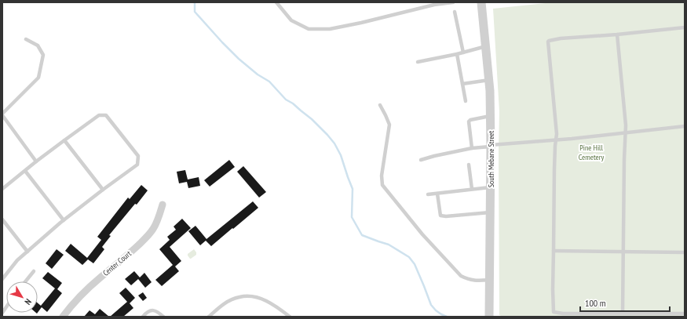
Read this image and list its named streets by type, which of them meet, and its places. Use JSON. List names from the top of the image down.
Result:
{
  "streets": {
    "street": ["South Mebane Street", "Center Court"]
  },
  "parks": ["Pine Hill Cemetery"],
  "scale_bar": "100 m",
  "north": "bottom right"
}
